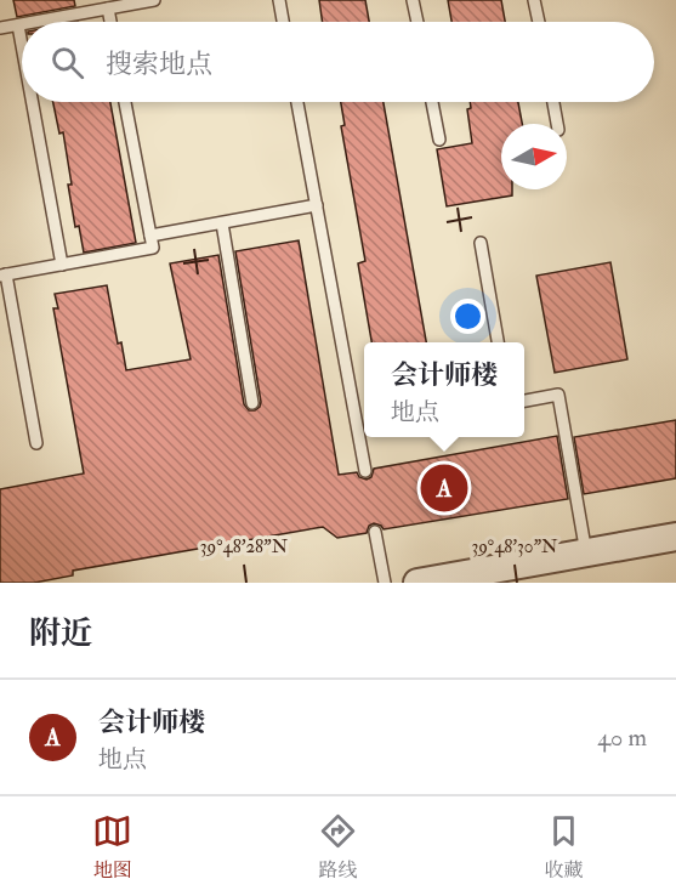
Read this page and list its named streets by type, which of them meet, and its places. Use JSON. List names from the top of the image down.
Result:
{
  "north": "right",
  "page": {
    "search": "搜索地点",
    "popup": ["会计师楼", "地点"],
    "pins": "A",
    "heading": "附近",
    "list": [
      {
        "mark": "A",
        "name": "会计师楼",
        "note": "地点",
        "value": "40 m"
      }
    ],
    "nav": ["地图", "路线", "收藏"]
  },
  "coordinates": ["39°48'28\"N", "39°48'30\"N"]
}
